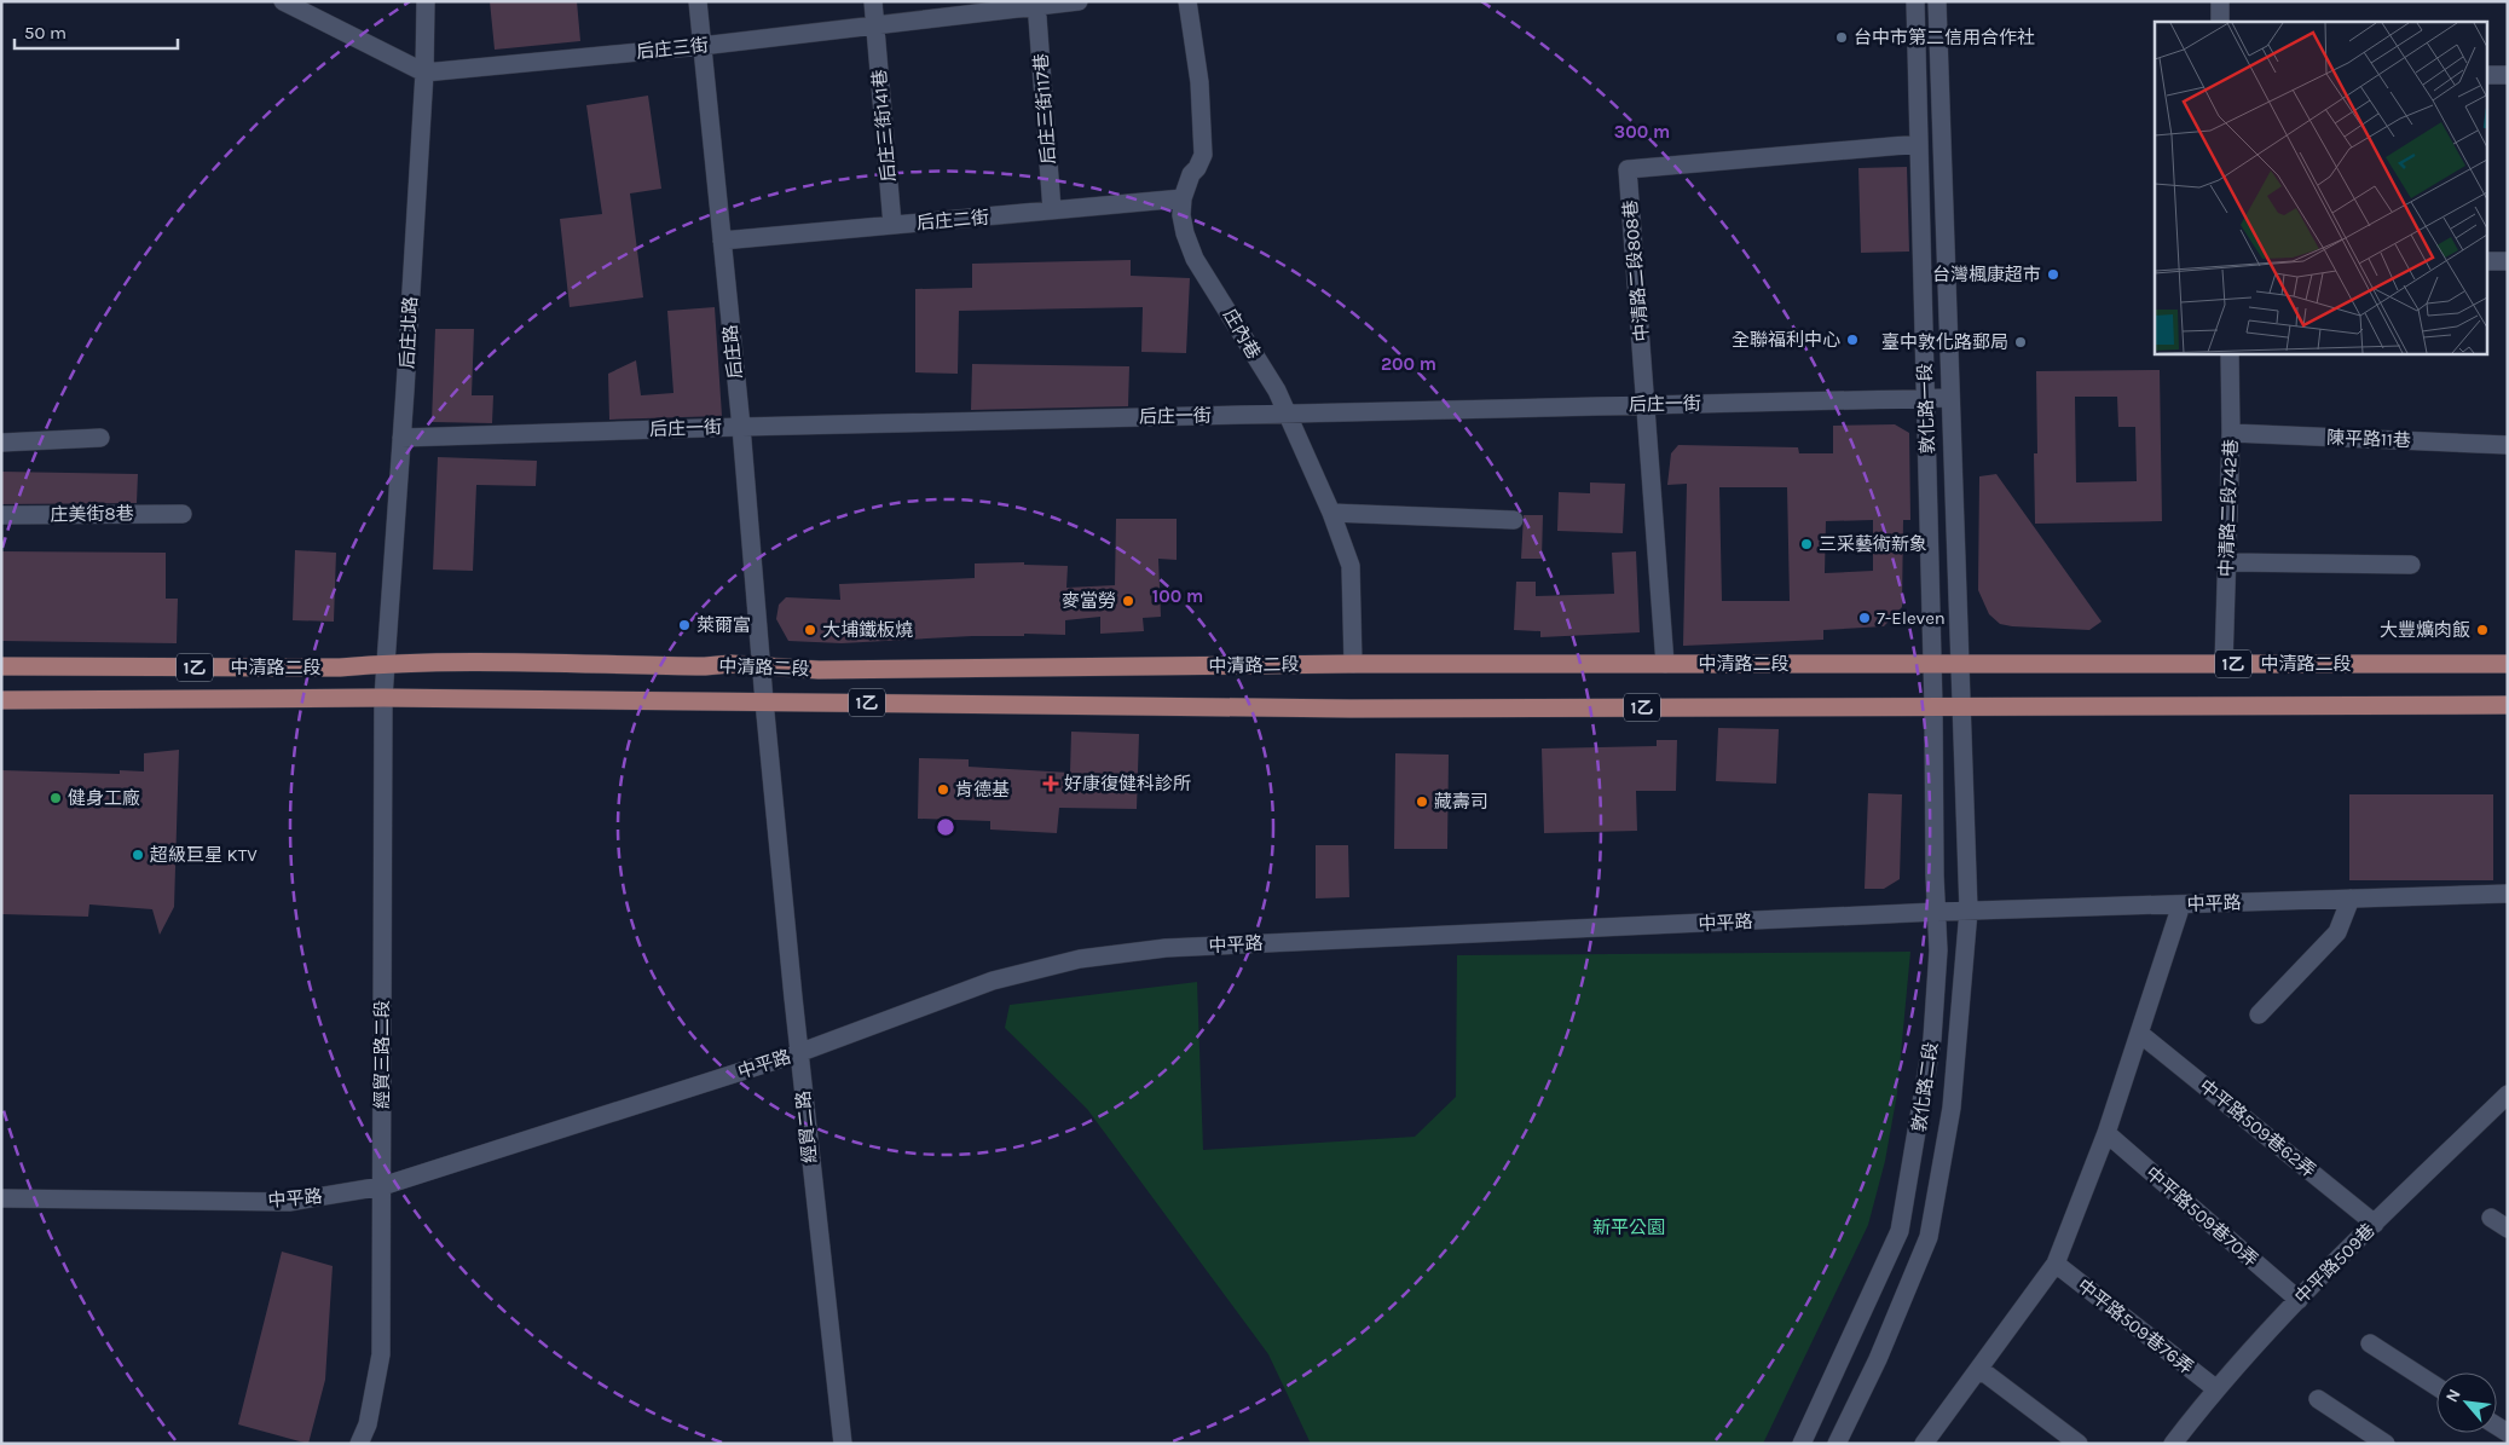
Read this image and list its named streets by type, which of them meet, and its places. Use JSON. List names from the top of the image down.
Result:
{
  "streets": {
    "main road": ["中清路二段", "1乙"],
    "street": [
      "后庄三街",
      "后庄三街117巷",
      "后庄三街141巷",
      "后庄二街",
      "中清路二段808巷",
      "后庄北路",
      "庄內巷",
      "后庄路",
      "后庄一街",
      "敦化路一段",
      "陳平路11巷",
      "中清路二段742巷",
      "庄美街8巷",
      "中平路",
      "經貿三路二段",
      "敦化路二段",
      "經貿二路",
      "中平路509巷62弄",
      "中平路509巷70弄",
      "中平路509巷",
      "中平路509巷76弄"
    ]
  },
  "crossings": [
    ["后庄三街", "后庄三街117巷"],
    ["后庄三街", "后庄三街141巷"],
    ["后庄三街", "后庄北路"],
    ["后庄三街", "后庄路"],
    ["后庄三街117巷", "后庄二街"],
    ["后庄三街141巷", "后庄二街"],
    ["后庄二街", "庄內巷"],
    ["后庄二街", "后庄路"],
    ["中清路二段808巷", "后庄一街"],
    ["中清路二段808巷", "敦化路一段"],
    ["中清路二段808巷", "中清路二段"],
    ["后庄北路", "后庄一街"],
    ["后庄北路", "中清路二段"],
    ["后庄北路", "經貿三路二段"],
    ["庄內巷", "后庄一街"],
    ["庄內巷", "中清路二段"],
    ["后庄路", "后庄一街"],
    ["后庄路", "中清路二段"],
    ["后庄路", "經貿二路"],
    ["后庄一街", "敦化路一段"],
    ["敦化路一段", "中清路二段"],
    ["敦化路一段", "敦化路二段"],
    ["陳平路11巷", "中清路二段742巷"],
    ["中清路二段742巷", "中清路二段"],
    ["中清路二段", "經貿三路二段"],
    ["中清路二段", "敦化路二段"],
    ["中清路二段", "經貿二路"],
    ["中平路", "經貿三路二段"],
    ["中平路", "敦化路二段"],
    ["中平路", "經貿二路"],
    ["中平路509巷62弄", "中平路509巷"],
    ["中平路509巷70弄", "中平路509巷"],
    ["中平路509巷", "中平路509巷76弄"]
  ],
  "parks": ["新平公園"],
  "places": {
    "other": [
      "台中市第二信用合作社",
      "台灣楓康超市",
      "全聯福利中心",
      "臺中敦化路郵局",
      "三采藝術新象",
      "麥當勞",
      "7-Eleven",
      "萊爾富",
      "大埔鐵板燒",
      "大豐爌肉飯",
      "肯德基",
      "健身工廠",
      "藏壽司",
      "超級巨星 KTV"
    ],
    "health": ["好康復健科診所"]
  },
  "scale_bar": "50 m",
  "north": "top left",
  "rings": ["300 m", "200 m", "100 m"]
}
